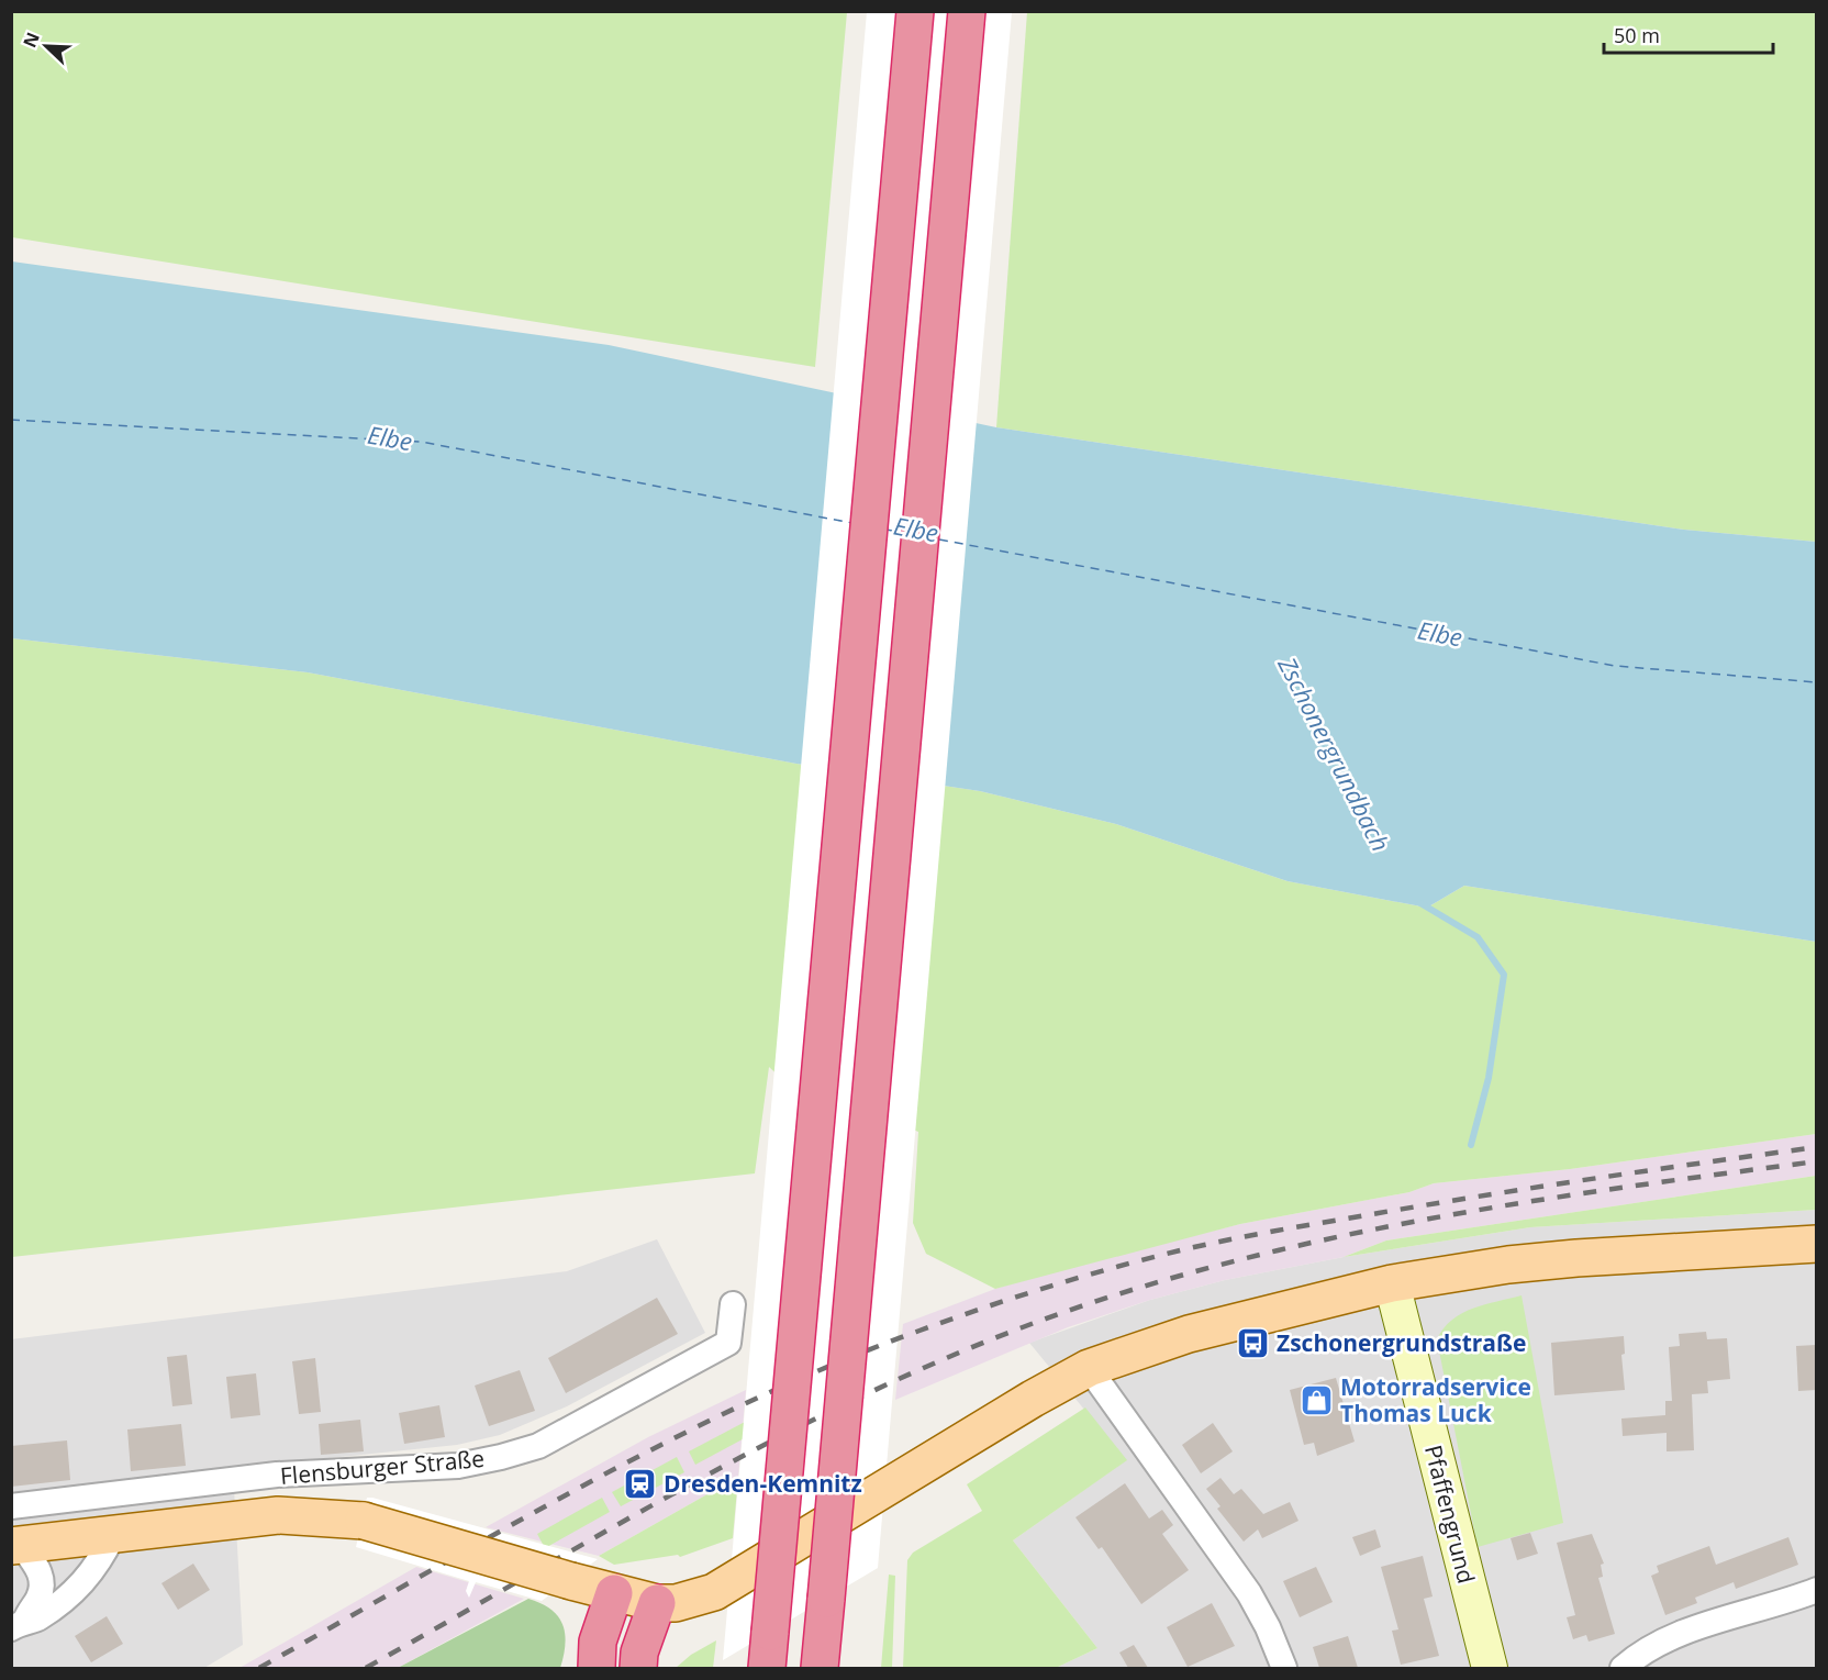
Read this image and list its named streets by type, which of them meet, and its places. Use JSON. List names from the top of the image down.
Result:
{
  "streets": {
    "street": ["Flensburger Straße", "Pfaffengrund"]
  },
  "water": ["Elbe", "Zschonergrundbach"],
  "places": {
    "bus stop": ["Zschonergrundstraße"],
    "shop": ["Motorradservice Thomas Luck"],
    "station": ["Dresden-Kemnitz"]
  },
  "scale_bar": "50 m",
  "north": "top left"
}
